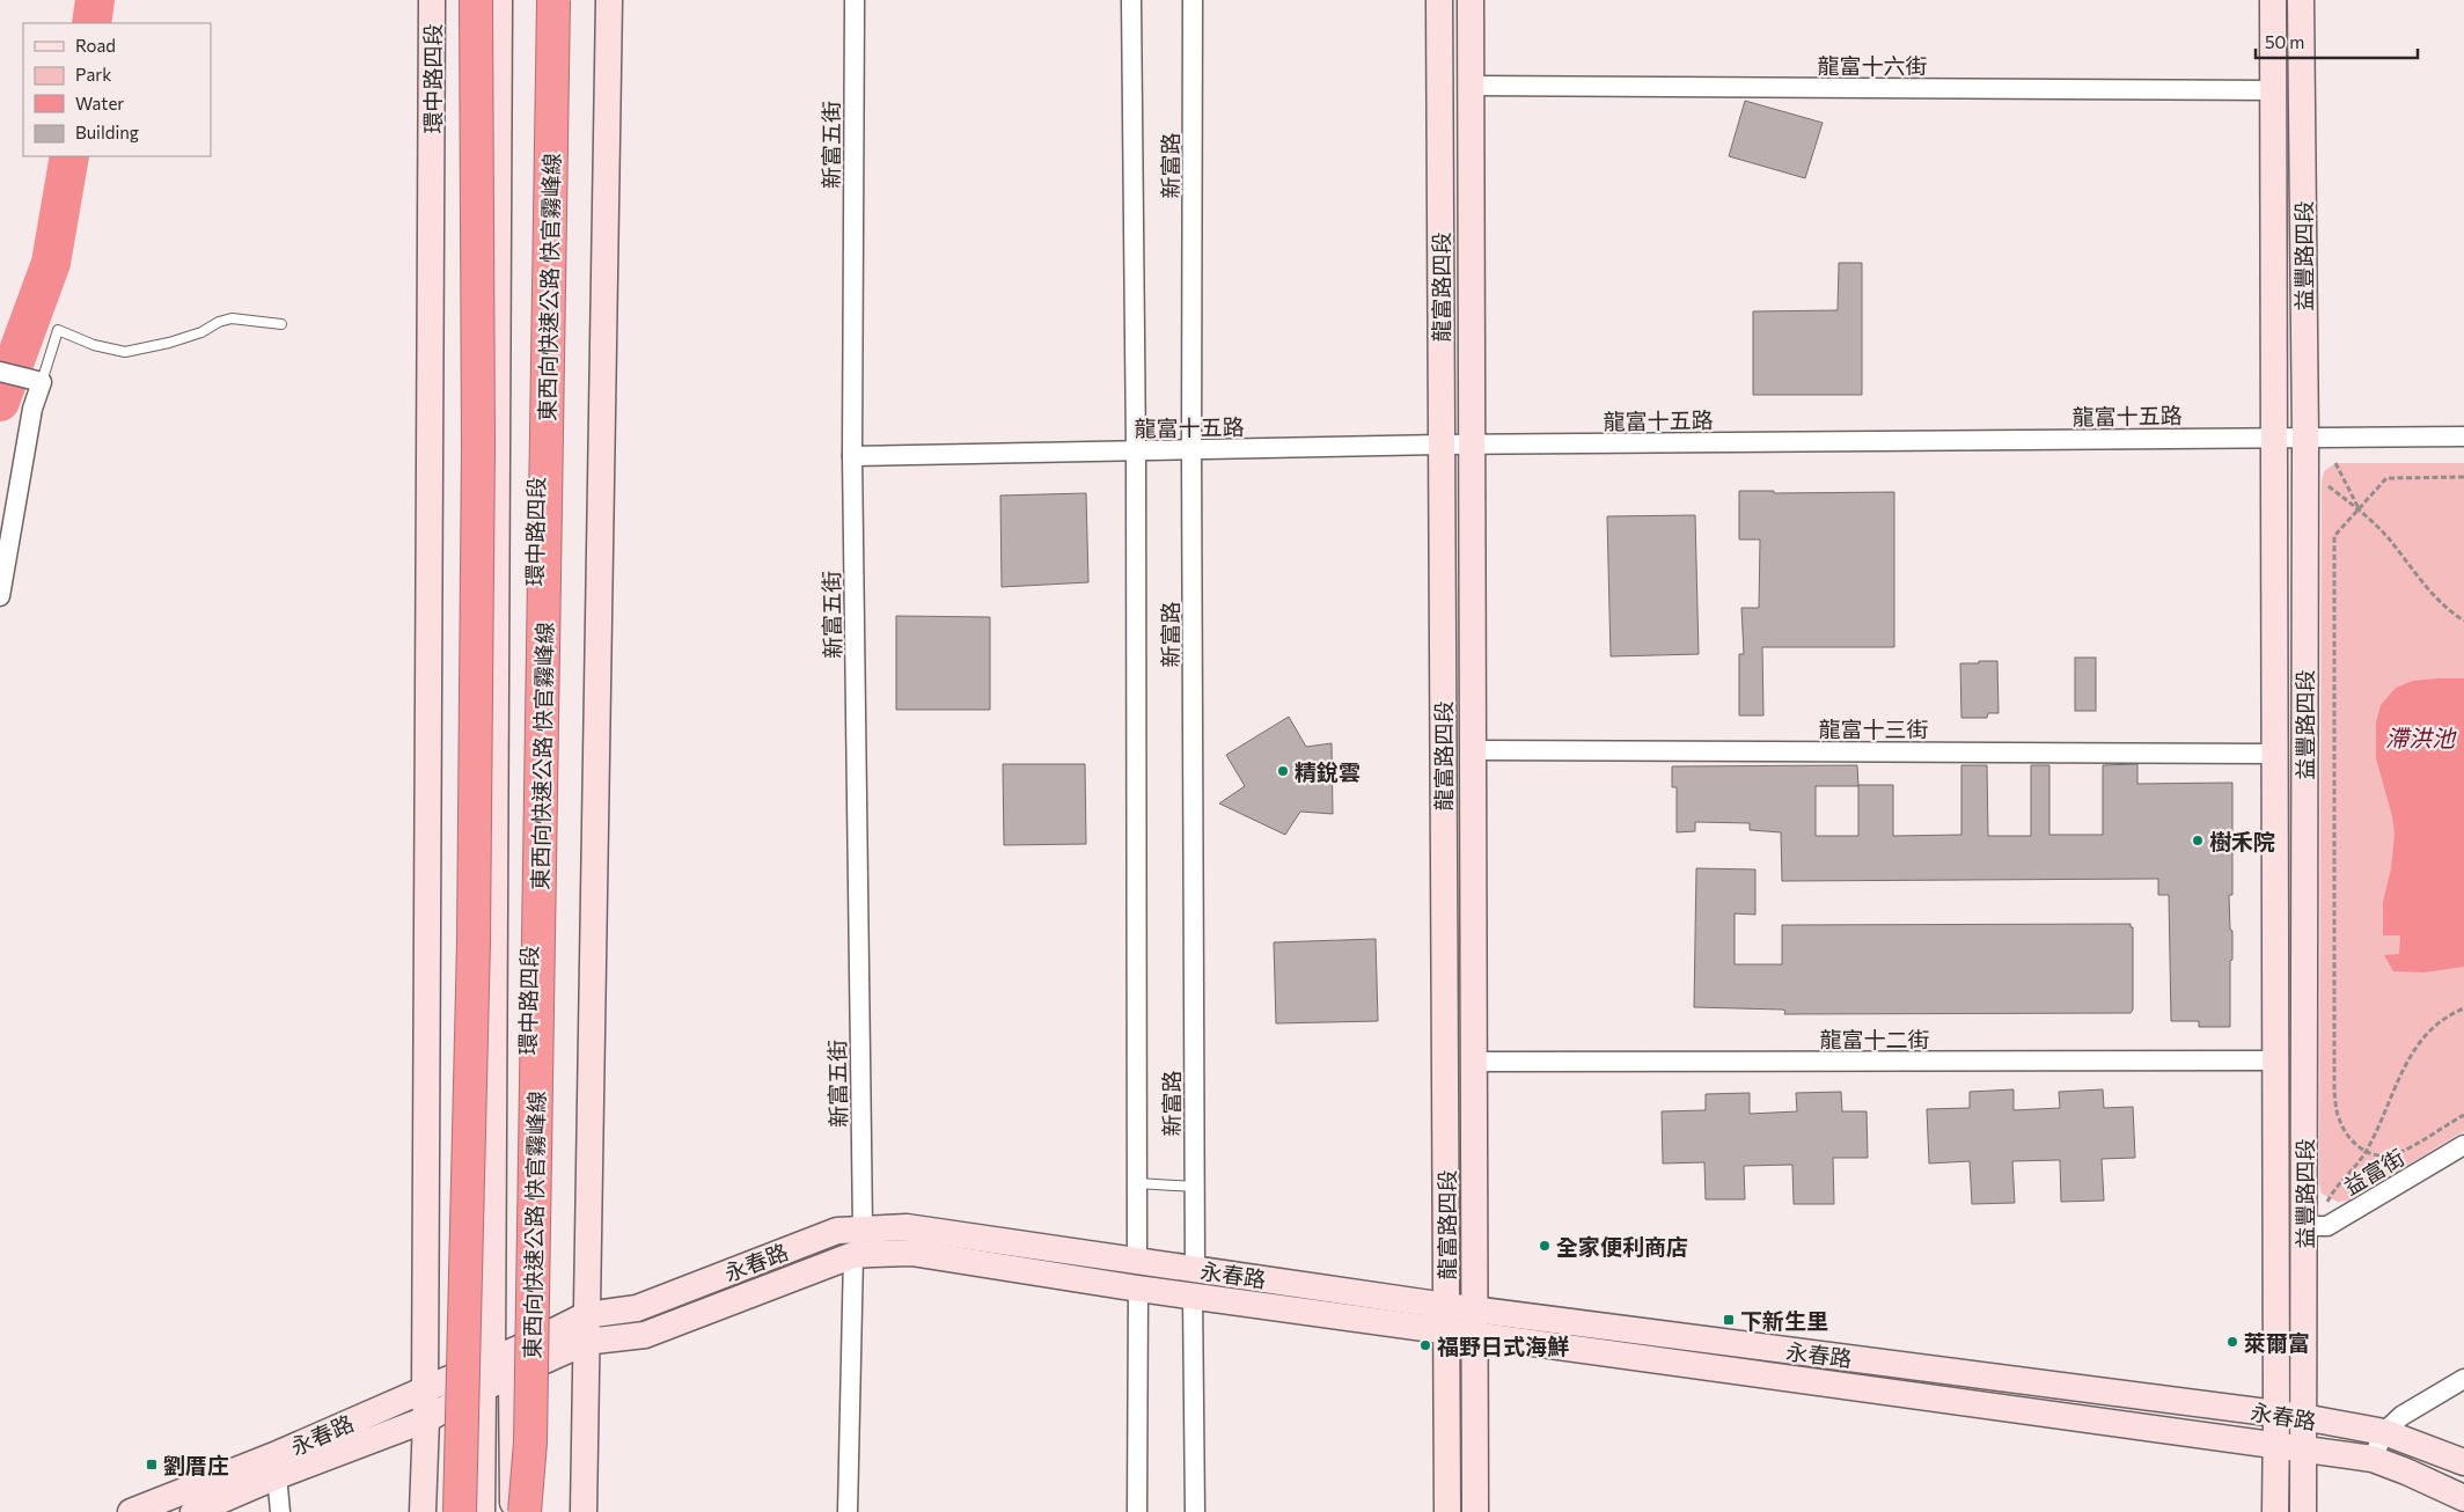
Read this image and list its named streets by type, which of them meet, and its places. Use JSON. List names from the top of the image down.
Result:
{
  "streets": {
    "highway": ["東西向快速公路 快官霧峰線"],
    "street": [
      "龍富十六街",
      "環中路四段",
      "新富五街",
      "新富路",
      "益豐路四段",
      "龍富路四段",
      "龍富十五路",
      "龍富十三街",
      "龍富十二街",
      "益富街",
      "永春路"
    ]
  },
  "crossings": [
    ["龍富十六街", "益豐路四段"],
    ["龍富十六街", "龍富路四段"],
    ["環中路四段", "永春路"],
    ["新富五街", "龍富十五路"],
    ["新富五街", "永春路"],
    ["新富路", "龍富十五路"],
    ["新富路", "永春路"],
    ["益豐路四段", "龍富十五路"],
    ["益豐路四段", "龍富十三街"],
    ["益豐路四段", "龍富十二街"],
    ["益豐路四段", "益富街"],
    ["益豐路四段", "永春路"],
    ["龍富路四段", "龍富十五路"],
    ["龍富路四段", "龍富十三街"],
    ["龍富路四段", "龍富十二街"],
    ["龍富路四段", "永春路"]
  ],
  "water": ["滯洪池"],
  "places": {
    "other": [
      "精銳雲",
      "樹禾院",
      "全家便利商店",
      "萊爾富",
      "福野日式海鮮"
    ],
    "transit": ["下新生里", "劉厝庄"]
  },
  "legend": [
    "Road",
    "Park",
    "Water",
    "Building"
  ],
  "scale_bar": "50 m"
}
